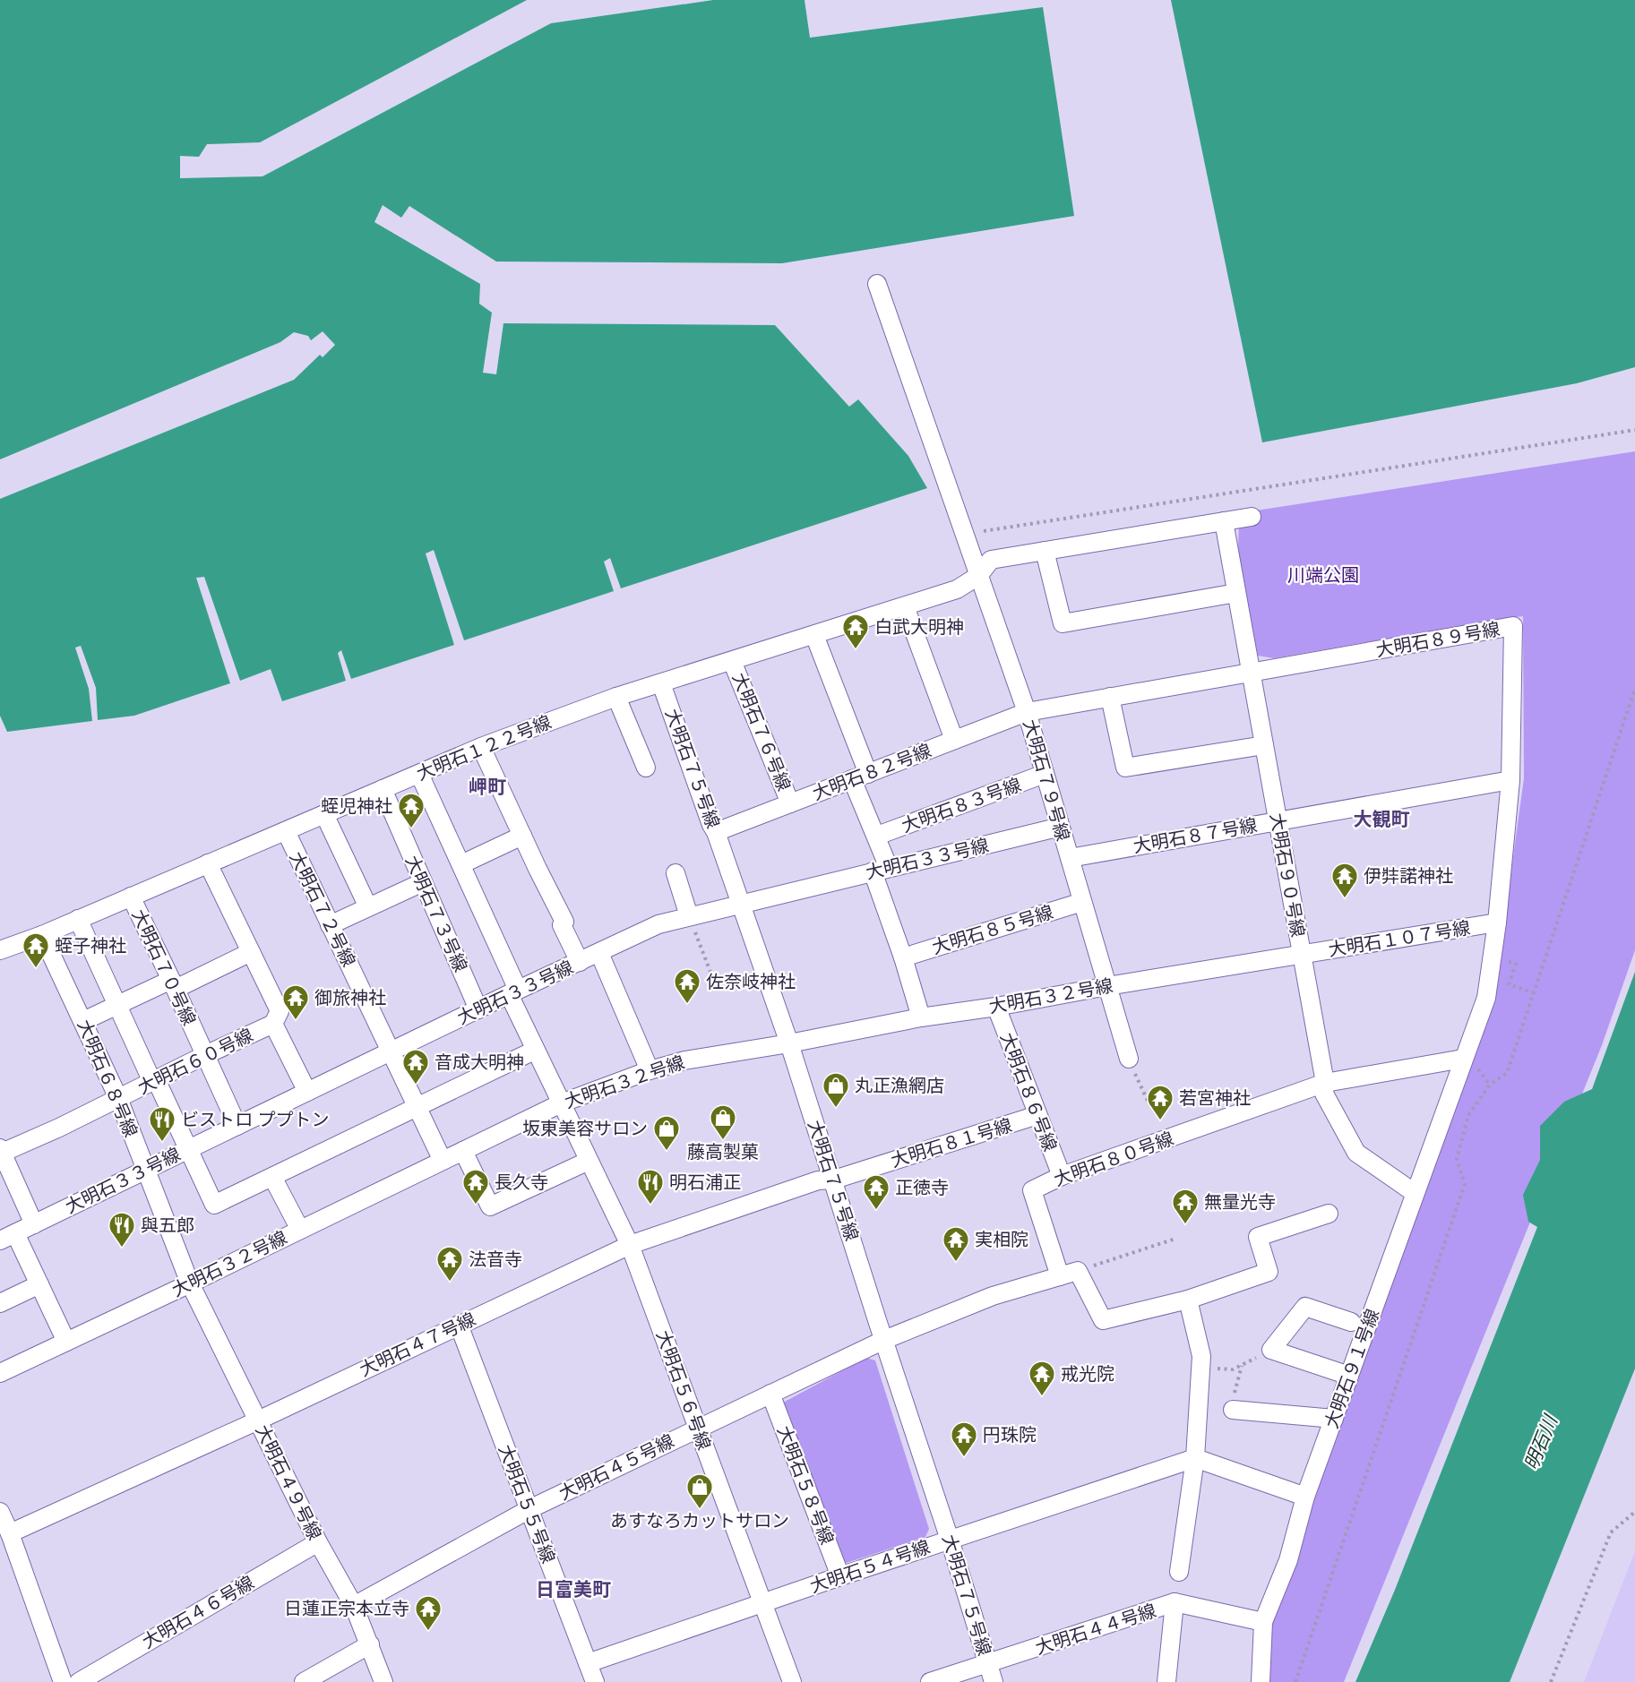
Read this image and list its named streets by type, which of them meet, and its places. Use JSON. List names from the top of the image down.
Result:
{
  "streets": {
    "street": [
      "大明石８９号線",
      "大明石７６号線",
      "大明石１２２号線",
      "大明石７５号線",
      "大明石８２号線",
      "大明石７９号線",
      "大明石８３号線",
      "大明石８７号線",
      "大明石３３号線",
      "大明石９０号線",
      "大明石７２号線",
      "大明石７３号線",
      "大明石８５号線",
      "大明石１０７号線",
      "大明石７０号線",
      "大明石３２号線",
      "大明石６０号線",
      "大明石６８号線",
      "大明石８６号線",
      "大明石８１号線",
      "大明石８０号線",
      "大明石４７号線",
      "大明石９１号線",
      "大明石５６号線",
      "大明石４５号線",
      "大明石４９号線",
      "大明石５８号線",
      "大明石５５号線",
      "大明石５４号線",
      "大明石４６号線",
      "大明石４４号線"
    ]
  },
  "crossings": [
    ["大明石８９号線", "大明石８２号線"],
    ["大明石８９号線", "大明石７９号線"],
    ["大明石８９号線", "大明石８７号線"],
    ["大明石８９号線", "大明石９０号線"],
    ["大明石８９号線", "大明石１０７号線"],
    ["大明石８９号線", "大明石８０号線"],
    ["大明石８９号線", "大明石９１号線"],
    ["大明石７６号線", "大明石１２２号線"],
    ["大明石７６号線", "大明石８２号線"],
    ["大明石１２２号線", "大明石７５号線"],
    ["大明石１２２号線", "大明石７９号線"],
    ["大明石１２２号線", "大明石９０号線"],
    ["大明石１２２号線", "大明石７２号線"],
    ["大明石１２２号線", "大明石７３号線"],
    ["大明石１２２号線", "大明石７０号線"],
    ["大明石１２２号線", "大明石６８号線"],
    ["大明石１２２号線", "大明石５６号線"],
    ["大明石７５号線", "大明石８２号線"],
    ["大明石７５号線", "大明石３３号線"],
    ["大明石７５号線", "大明石３２号線"],
    ["大明石７５号線", "大明石８１号線"],
    ["大明石７５号線", "大明石４７号線"],
    ["大明石７５号線", "大明石４５号線"],
    ["大明石７５号線", "大明石５４号線"],
    ["大明石７５号線", "大明石４４号線"],
    ["大明石８２号線", "大明石７９号線"],
    ["大明石７９号線", "大明石８３号線"],
    ["大明石７９号線", "大明石８７号線"],
    ["大明石７９号線", "大明石３３号線"],
    ["大明石７９号線", "大明石８５号線"],
    ["大明石７９号線", "大明石３２号線"],
    ["大明石８７号線", "大明石９０号線"],
    ["大明石３３号線", "大明石７２号線"],
    ["大明石３３号線", "大明石７３号線"],
    ["大明石３３号線", "大明石７０号線"],
    ["大明石３３号線", "大明石６８号線"],
    ["大明石３３号線", "大明石５６号線"],
    ["大明石９０号線", "大明石１０７号線"],
    ["大明石９０号線", "大明石３２号線"],
    ["大明石９０号線", "大明石８０号線"],
    ["大明石９０号線", "大明石９１号線"],
    ["大明石７２号線", "大明石３２号線"],
    ["大明石１０７号線", "大明石３２号線"],
    ["大明石７０号線", "大明石６０号線"],
    ["大明石３２号線", "大明石６８号線"],
    ["大明石３２号線", "大明石８６号線"],
    ["大明石３２号線", "大明石５６号線"],
    ["大明石３２号線", "大明石４９号線"],
    ["大明石６０号線", "大明石６８号線"],
    ["大明石６８号線", "大明石４９号線"],
    ["大明石８６号線", "大明石８１号線"],
    ["大明石８６号線", "大明石８０号線"],
    ["大明石８１号線", "大明石４７号線"],
    ["大明石８０号線", "大明石９１号線"],
    ["大明石４７号線", "大明石５６号線"],
    ["大明石４７号線", "大明石４９号線"],
    ["大明石４７号線", "大明石５５号線"],
    ["大明石９１号線", "大明石４４号線"],
    ["大明石５６号線", "大明石４５号線"],
    ["大明石５６号線", "大明石５４号線"],
    ["大明石４５号線", "大明石４９号線"],
    ["大明石４５号線", "大明石５８号線"],
    ["大明石４５号線", "大明石５５号線"],
    ["大明石４９号線", "大明石４６号線"],
    ["大明石５８号線", "大明石５４号線"],
    ["大明石５５号線", "大明石５４号線"]
  ],
  "districts": ["岬町", "大観町", "日富美町"],
  "water": ["明石川"],
  "parks": ["川端公園"],
  "places": {
    "temple": [
      "白武大明神",
      "蛭児神社",
      "伊弉諾神社",
      "蛭子神社",
      "佐奈岐神社",
      "御旅神社",
      "音成大明神",
      "若宮神社",
      "長久寺",
      "正徳寺",
      "無量光寺",
      "実相院",
      "法音寺",
      "戒光院",
      "円珠院",
      "日蓮正宗本立寺"
    ],
    "shop": [
      "丸正漁網店",
      "藤高製菓",
      "坂東美容サロン",
      "あすなろカットサロン"
    ],
    "restaurant": ["ビストロ ププトン", "明石浦正", "與五郎"]
  }
}
